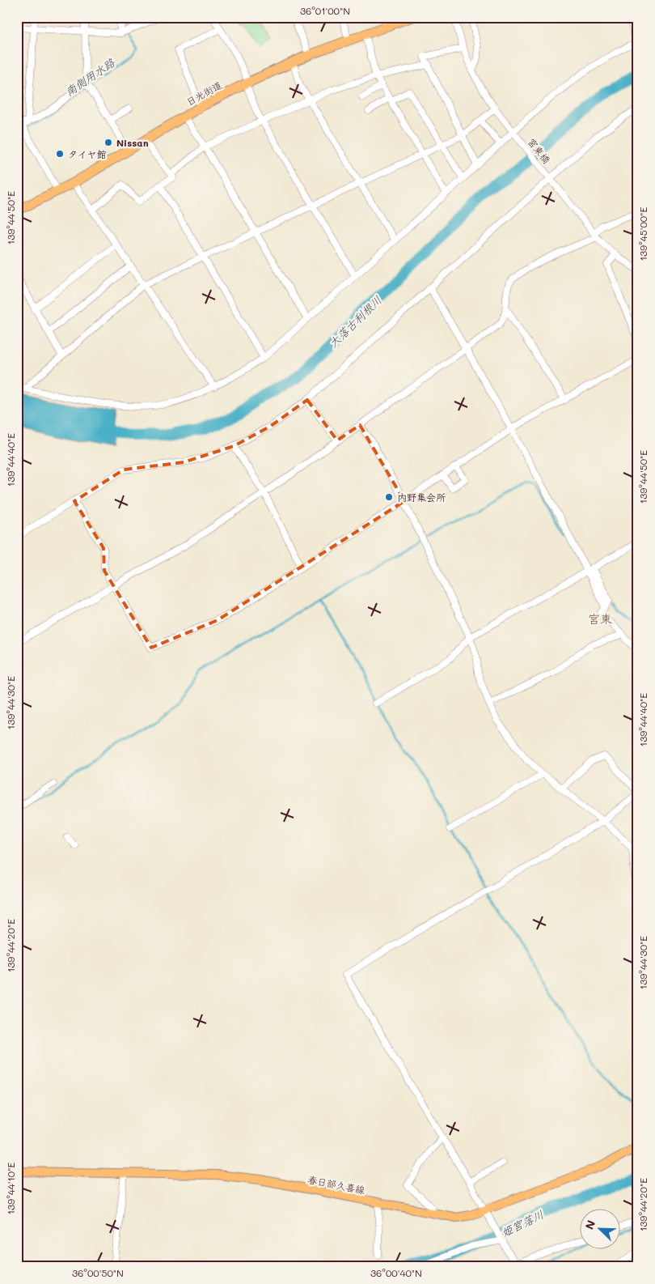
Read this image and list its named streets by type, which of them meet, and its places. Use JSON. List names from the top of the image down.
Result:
{
  "streets": {
    "highway": ["日光街道"],
    "main road": ["春日部久喜線"],
    "street": ["宮東橋"]
  },
  "districts": ["宮東"],
  "water": ["南側用水路", "大落古利根川", "姫宮落川"],
  "places": ["Nissan", "タイヤ館", "内野集会所"],
  "north": "top left",
  "coordinates": [
    "36°01'00\"N",
    "139°44'50\"E",
    "139°45'00\"E",
    "139°44'40\"E",
    "139°44'30\"E",
    "139°44'20\"E",
    "139°44'10\"E",
    "36°00'50\"N",
    "36°00'40\"N"
  ]
}
